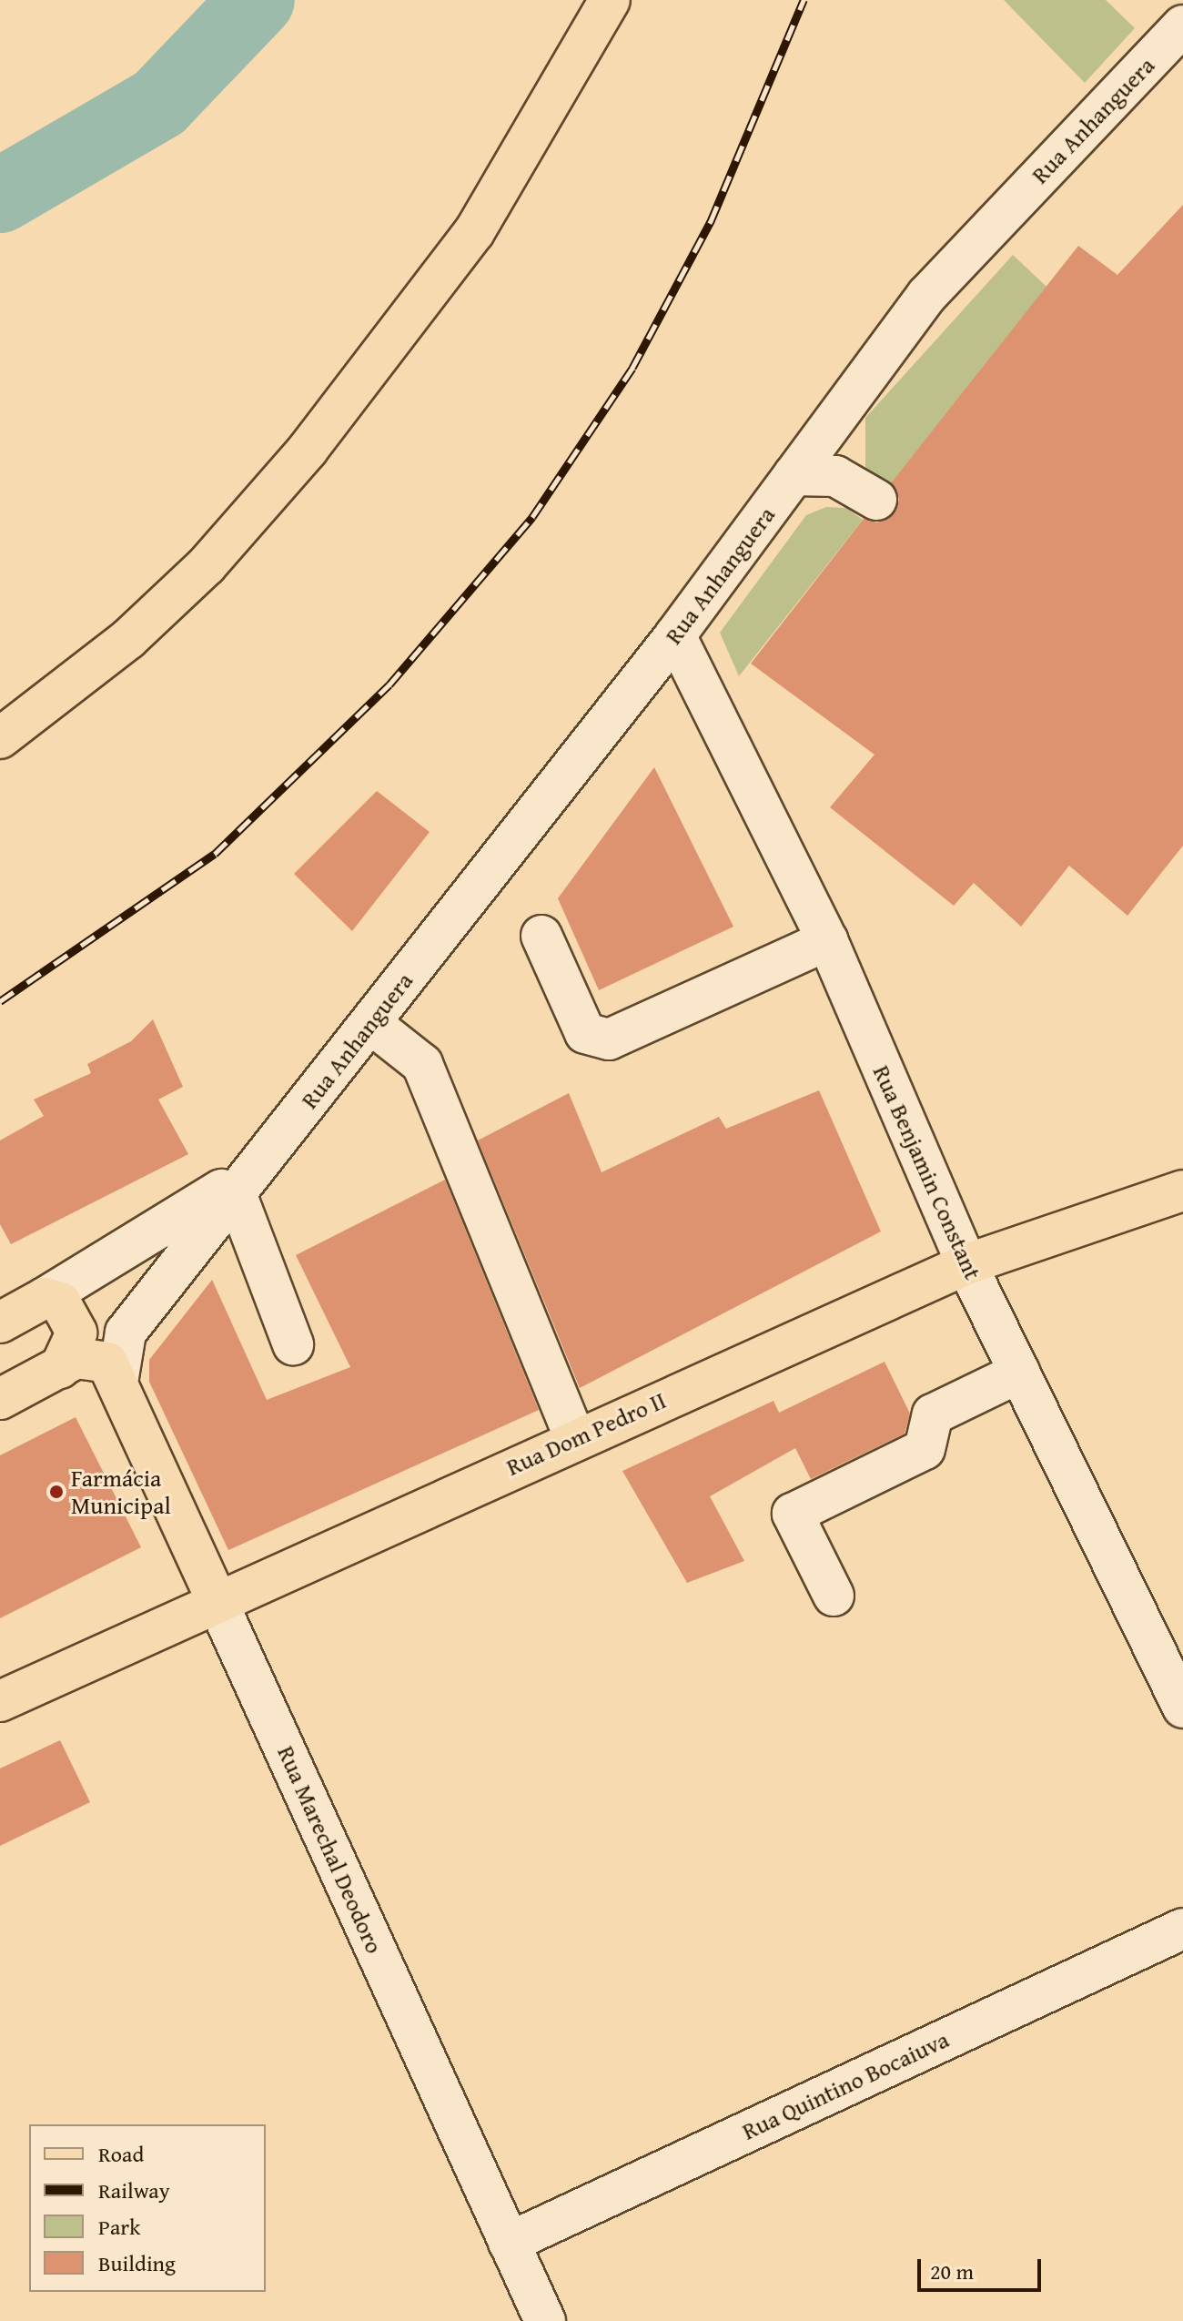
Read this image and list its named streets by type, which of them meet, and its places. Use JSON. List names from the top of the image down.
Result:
{
  "streets": {
    "main road": ["Rua Anhanguera", "Rua Dom Pedro II", "Rua Marechal Deodoro"],
    "street": ["Rua Benjamin Constant", "Rua Quintino Bocaiuva"]
  },
  "crossings": [
    ["Rua Anhanguera", "Rua Benjamin Constant"],
    ["Rua Anhanguera", "Rua Marechal Deodoro"],
    ["Rua Benjamin Constant", "Rua Dom Pedro II"],
    ["Rua Dom Pedro II", "Rua Marechal Deodoro"],
    ["Rua Marechal Deodoro", "Rua Quintino Bocaiuva"]
  ],
  "places": ["Farmácia Municipal"],
  "legend": [
    "Road",
    "Railway",
    "Park",
    "Building"
  ],
  "scale_bar": "20 m"
}
